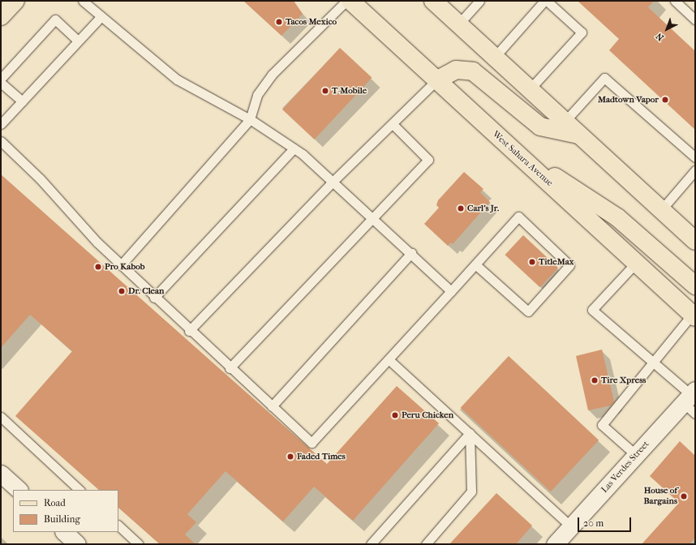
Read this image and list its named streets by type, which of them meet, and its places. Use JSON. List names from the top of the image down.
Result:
{
  "streets": {
    "main road": ["West Sahara Avenue"],
    "street": ["Las Verdes Street"]
  },
  "places": [
    "Tacos Mexico",
    "T-Mobile",
    "Madtown Vapor",
    "Carl's Jr.",
    "TitleMax",
    "Pro Kabob",
    "Dr. Clean",
    "Tire Xpress",
    "Peru Chicken",
    "Faded Times",
    "House of Bargains"
  ],
  "legend": ["Road", "Building"],
  "scale_bar": "20 m",
  "north": "bottom left"
}
